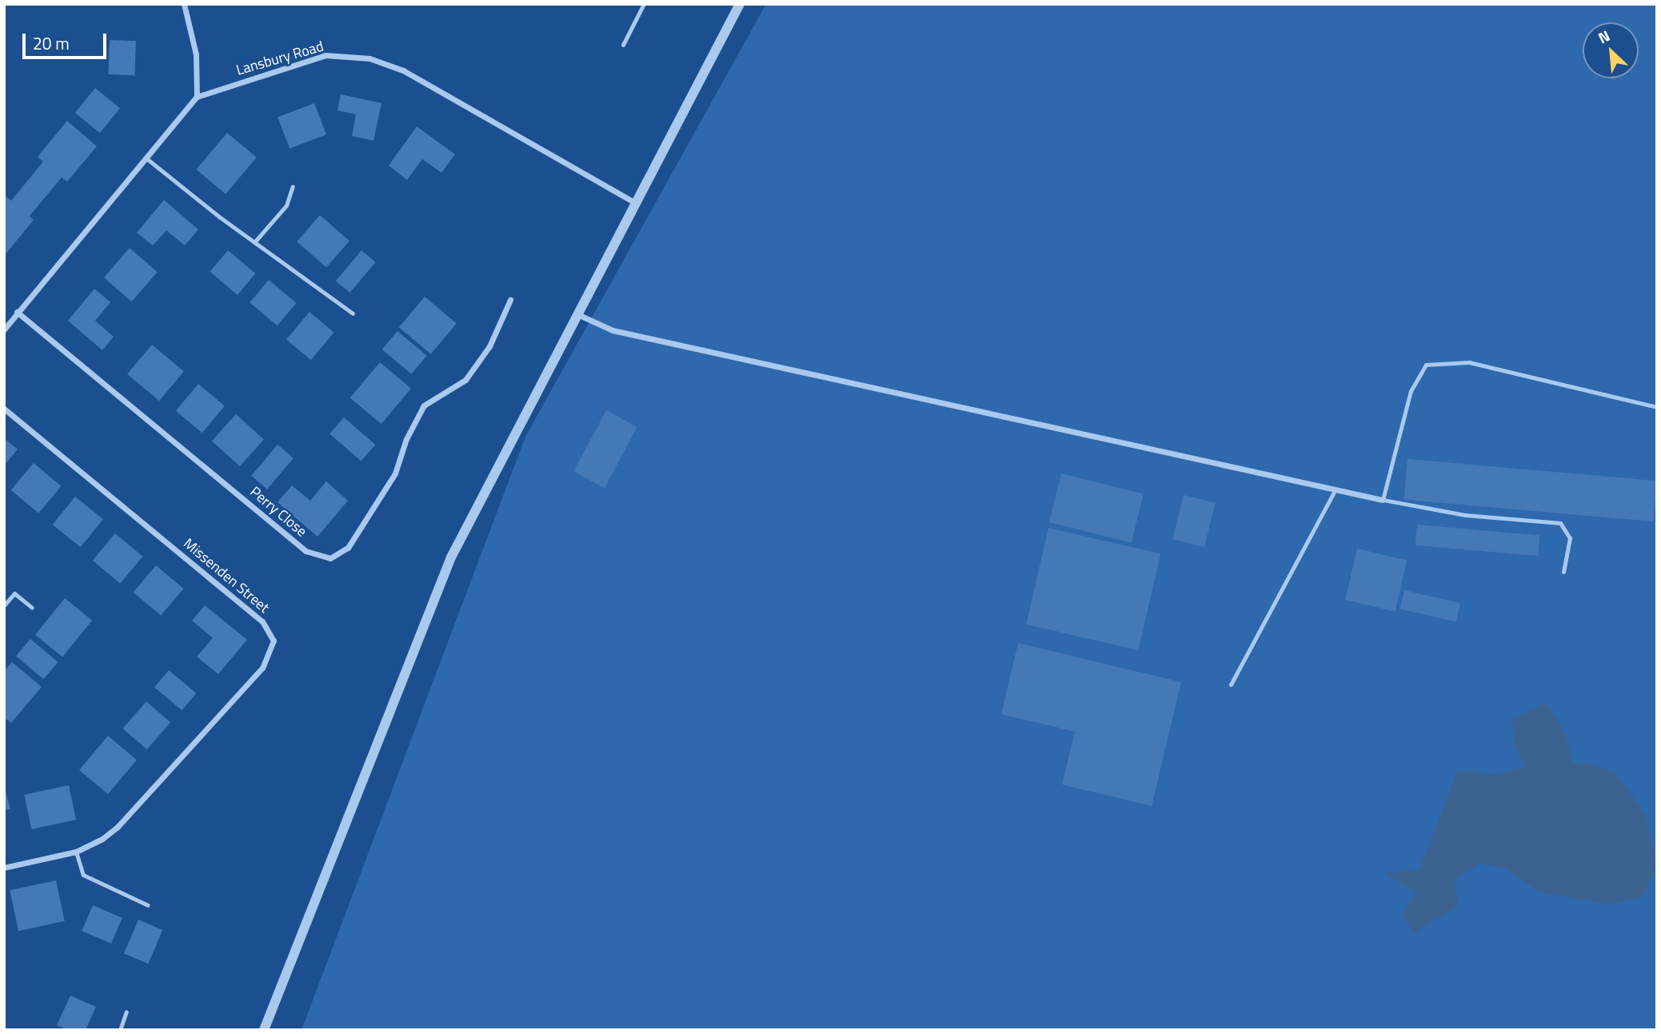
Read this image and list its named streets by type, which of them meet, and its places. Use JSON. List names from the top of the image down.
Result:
{
  "streets": {
    "street": ["Lansbury Road", "Perry Close", "Missenden Street"]
  },
  "scale_bar": "20 m",
  "north": "top left"
}
